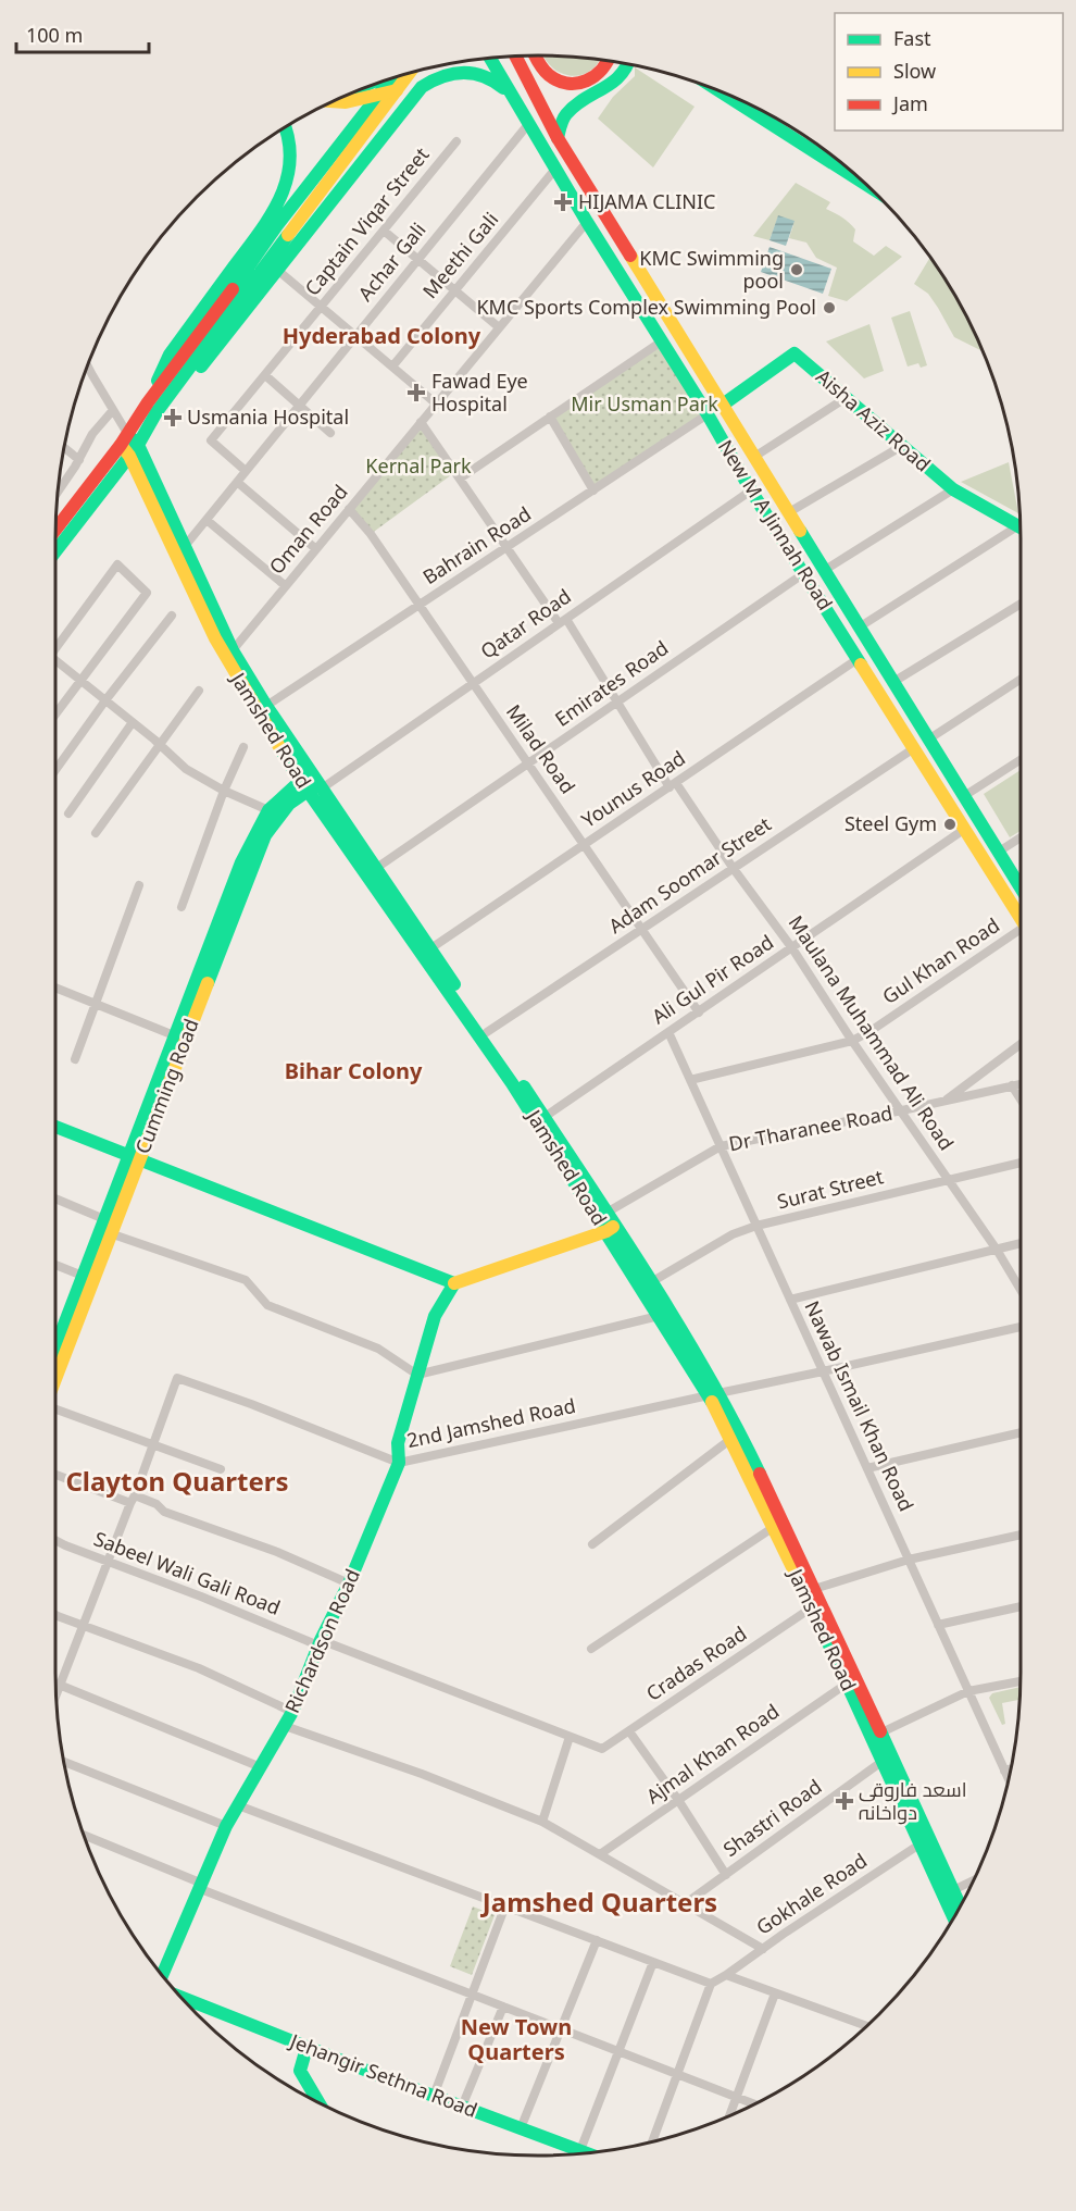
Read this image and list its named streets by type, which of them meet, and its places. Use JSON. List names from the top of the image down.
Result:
{
  "streets": {
    "main road": [
      "Aisha Aziz Road",
      "New M A Jinnah Road",
      "Jamshed Road",
      "Cumming Road",
      "Richardson Road",
      "Jehangir Sethna Road"
    ],
    "street": [
      "Captain Viqar Street",
      "Meethi Gali",
      "Achar Gali",
      "Oman Road",
      "Bahrain Road",
      "Qatar Road",
      "Emirates Road",
      "Milad Road",
      "Younus Road",
      "Adam Soomar Street",
      "Gul Khan Road",
      "Ali Gul Pir Road",
      "Maulana Muhammad Ali Road",
      "Dr Tharanee Road",
      "Surat Street",
      "Nawab Ismail Khan Road",
      "2nd Jamshed Road",
      "Sabeel Wali Gali Road",
      "Cradas Road",
      "Ajmal Khan Road",
      "Shastri Road",
      "Gokhale Road"
    ]
  },
  "crossings": [
    ["Captain Viqar Street", "Achar Gali"],
    ["Meethi Gali", "New M A Jinnah Road"],
    ["Achar Gali", "New M A Jinnah Road"],
    ["Achar Gali", "Jamshed Road"],
    ["Aisha Aziz Road", "New M A Jinnah Road"],
    ["New M A Jinnah Road", "Oman Road"],
    ["New M A Jinnah Road", "Bahrain Road"],
    ["New M A Jinnah Road", "Qatar Road"],
    ["New M A Jinnah Road", "Emirates Road"],
    ["New M A Jinnah Road", "Younus Road"],
    ["New M A Jinnah Road", "Adam Soomar Street"],
    ["New M A Jinnah Road", "Ali Gul Pir Road"],
    ["Oman Road", "Jamshed Road"],
    ["Oman Road", "Milad Road"],
    ["Oman Road", "Maulana Muhammad Ali Road"],
    ["Bahrain Road", "Jamshed Road"],
    ["Bahrain Road", "Milad Road"],
    ["Bahrain Road", "Maulana Muhammad Ali Road"],
    ["Qatar Road", "Jamshed Road"],
    ["Qatar Road", "Milad Road"],
    ["Qatar Road", "Maulana Muhammad Ali Road"],
    ["Qatar Road", "Cumming Road"],
    ["Emirates Road", "Jamshed Road"],
    ["Emirates Road", "Milad Road"],
    ["Emirates Road", "Maulana Muhammad Ali Road"],
    ["Jamshed Road", "Younus Road"],
    ["Jamshed Road", "Adam Soomar Street"],
    ["Jamshed Road", "Ali Gul Pir Road"],
    ["Jamshed Road", "Cumming Road"],
    ["Jamshed Road", "Dr Tharanee Road"],
    ["Jamshed Road", "Surat Street"],
    ["Jamshed Road", "2nd Jamshed Road"],
    ["Jamshed Road", "Cradas Road"],
    ["Jamshed Road", "Ajmal Khan Road"],
    ["Jamshed Road", "Shastri Road"],
    ["Jamshed Road", "Gokhale Road"],
    ["Milad Road", "Younus Road"],
    ["Milad Road", "Adam Soomar Street"],
    ["Milad Road", "Ali Gul Pir Road"],
    ["Younus Road", "Maulana Muhammad Ali Road"],
    ["Adam Soomar Street", "Maulana Muhammad Ali Road"],
    ["Gul Khan Road", "Maulana Muhammad Ali Road"],
    ["Gul Khan Road", "Nawab Ismail Khan Road"],
    ["Ali Gul Pir Road", "Maulana Muhammad Ali Road"],
    ["Ali Gul Pir Road", "Nawab Ismail Khan Road"],
    ["Maulana Muhammad Ali Road", "Dr Tharanee Road"],
    ["Maulana Muhammad Ali Road", "Surat Street"],
    ["Dr Tharanee Road", "Nawab Ismail Khan Road"],
    ["Surat Street", "Nawab Ismail Khan Road"],
    ["Nawab Ismail Khan Road", "2nd Jamshed Road"],
    ["2nd Jamshed Road", "Richardson Road"],
    ["Sabeel Wali Gali Road", "Richardson Road"],
    ["Sabeel Wali Gali Road", "Cradas Road"]
  ],
  "districts": [
    "Hyderabad Colony",
    "Bihar Colony",
    "Clayton Quarters",
    "Jamshed Quarters",
    "New Town Quarters"
  ],
  "parks": ["Mir Usman Park", "Kernal Park"],
  "places": {
    "health": [
      "HIJAMA CLINIC",
      "Fawad Eye Hospital",
      "Usmania Hospital",
      "اسعد فاروقی دواخانہ"
    ],
    "other": ["KMC Swimming pool", "KMC Sports Complex Swimming Pool", "Steel Gym"]
  },
  "legend": ["Fast", "Slow", "Jam"],
  "scale_bar": "100 m"
}
